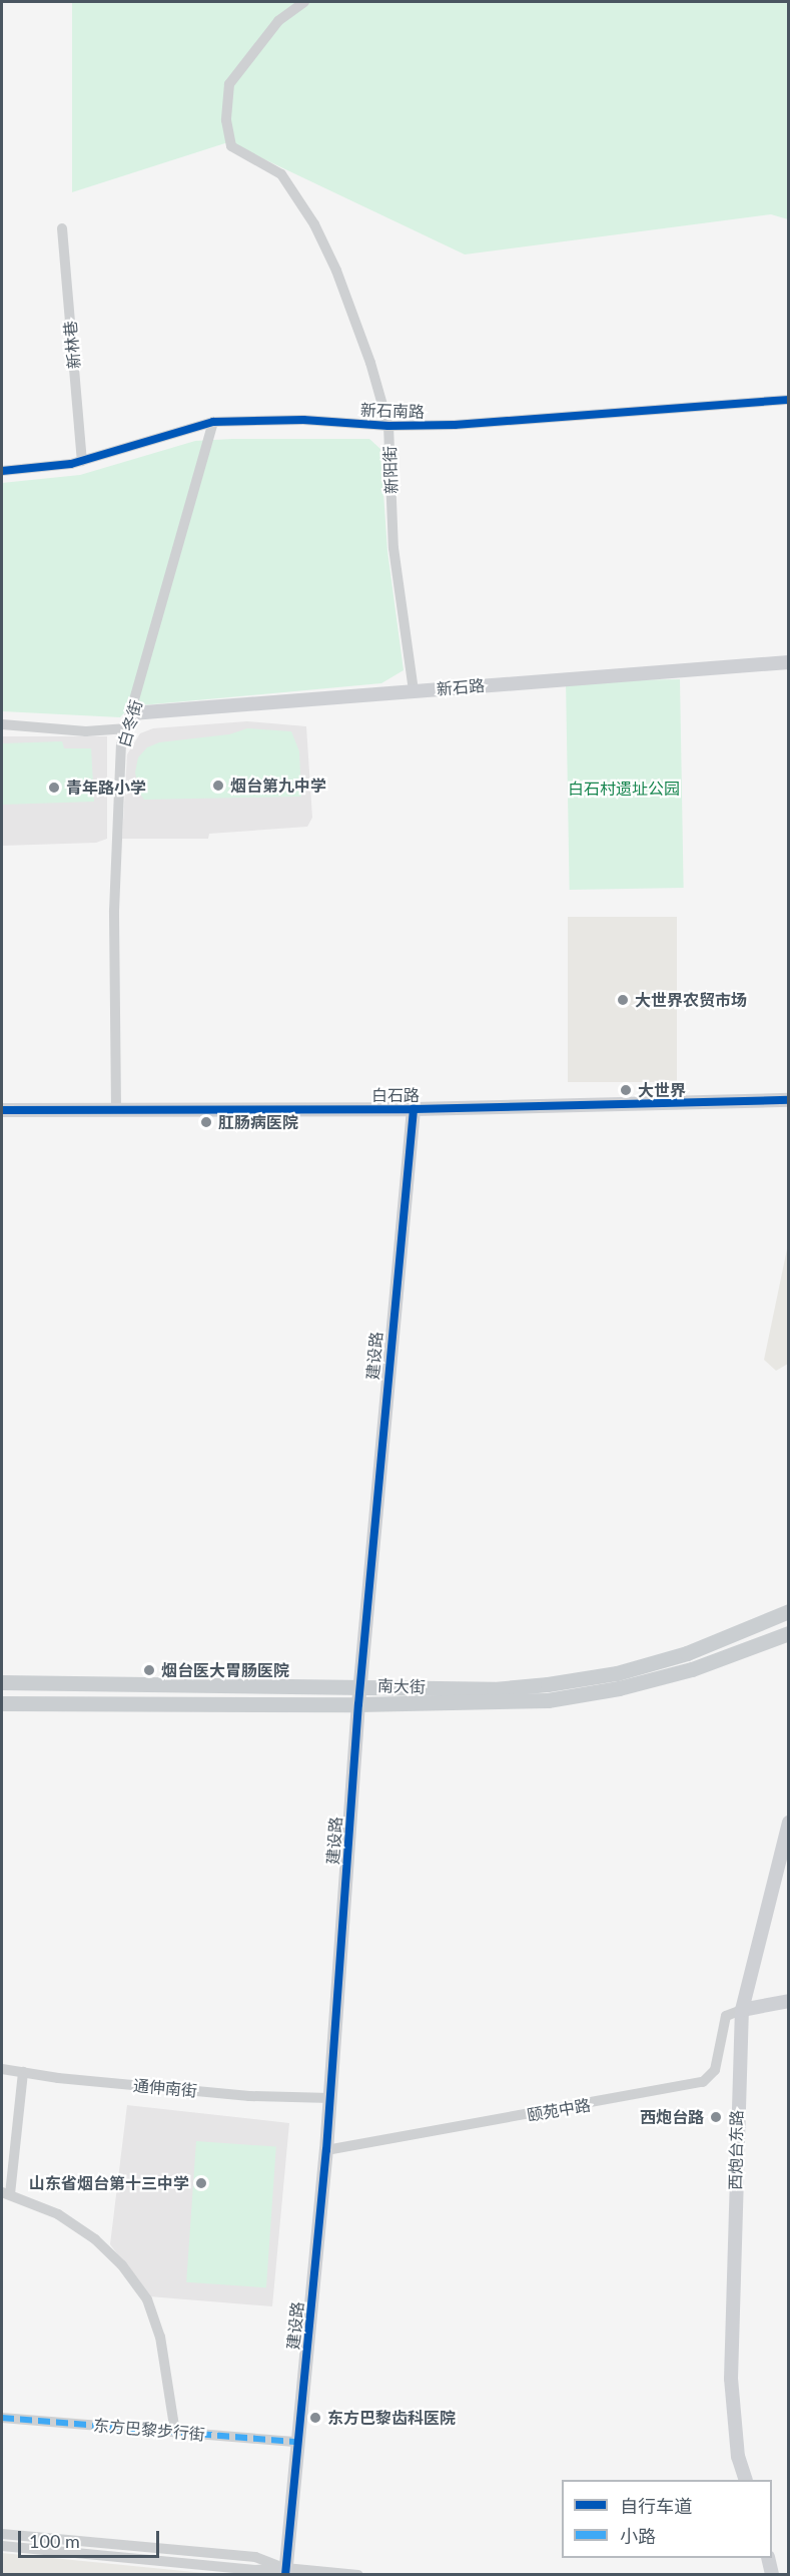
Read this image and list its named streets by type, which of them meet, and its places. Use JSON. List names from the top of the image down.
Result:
{
  "streets": {
    "main road": ["南大街"],
    "street": [
      "新林巷",
      "新石南路",
      "新阳街",
      "新石路",
      "白冬街",
      "白石路",
      "建设路",
      "通伸南街",
      "颐苑中路",
      "西炮台东路",
      "东方巴黎步行街"
    ]
  },
  "crossings": [
    ["新林巷", "新石南路"],
    ["新石南路", "新阳街"],
    ["新石南路", "白冬街"],
    ["新阳街", "新石路"],
    ["新石路", "白冬街"],
    ["白冬街", "白石路"],
    ["白石路", "建设路"],
    ["建设路", "南大街"],
    ["建设路", "通伸南街"],
    ["建设路", "颐苑中路"],
    ["建设路", "东方巴黎步行街"],
    ["颐苑中路", "西炮台东路"]
  ],
  "parks": ["白石村遗址公园"],
  "places": [
    "烟台第九中学",
    "青年路小学",
    "大世界农贸市场",
    "大世界",
    "肛肠病医院",
    "烟台医大胃肠医院",
    "西炮台路",
    "山东省烟台第十三中学",
    "东方巴黎齿科医院"
  ],
  "legend": ["自行车道", "小路"],
  "scale_bar": "100 m"
}
